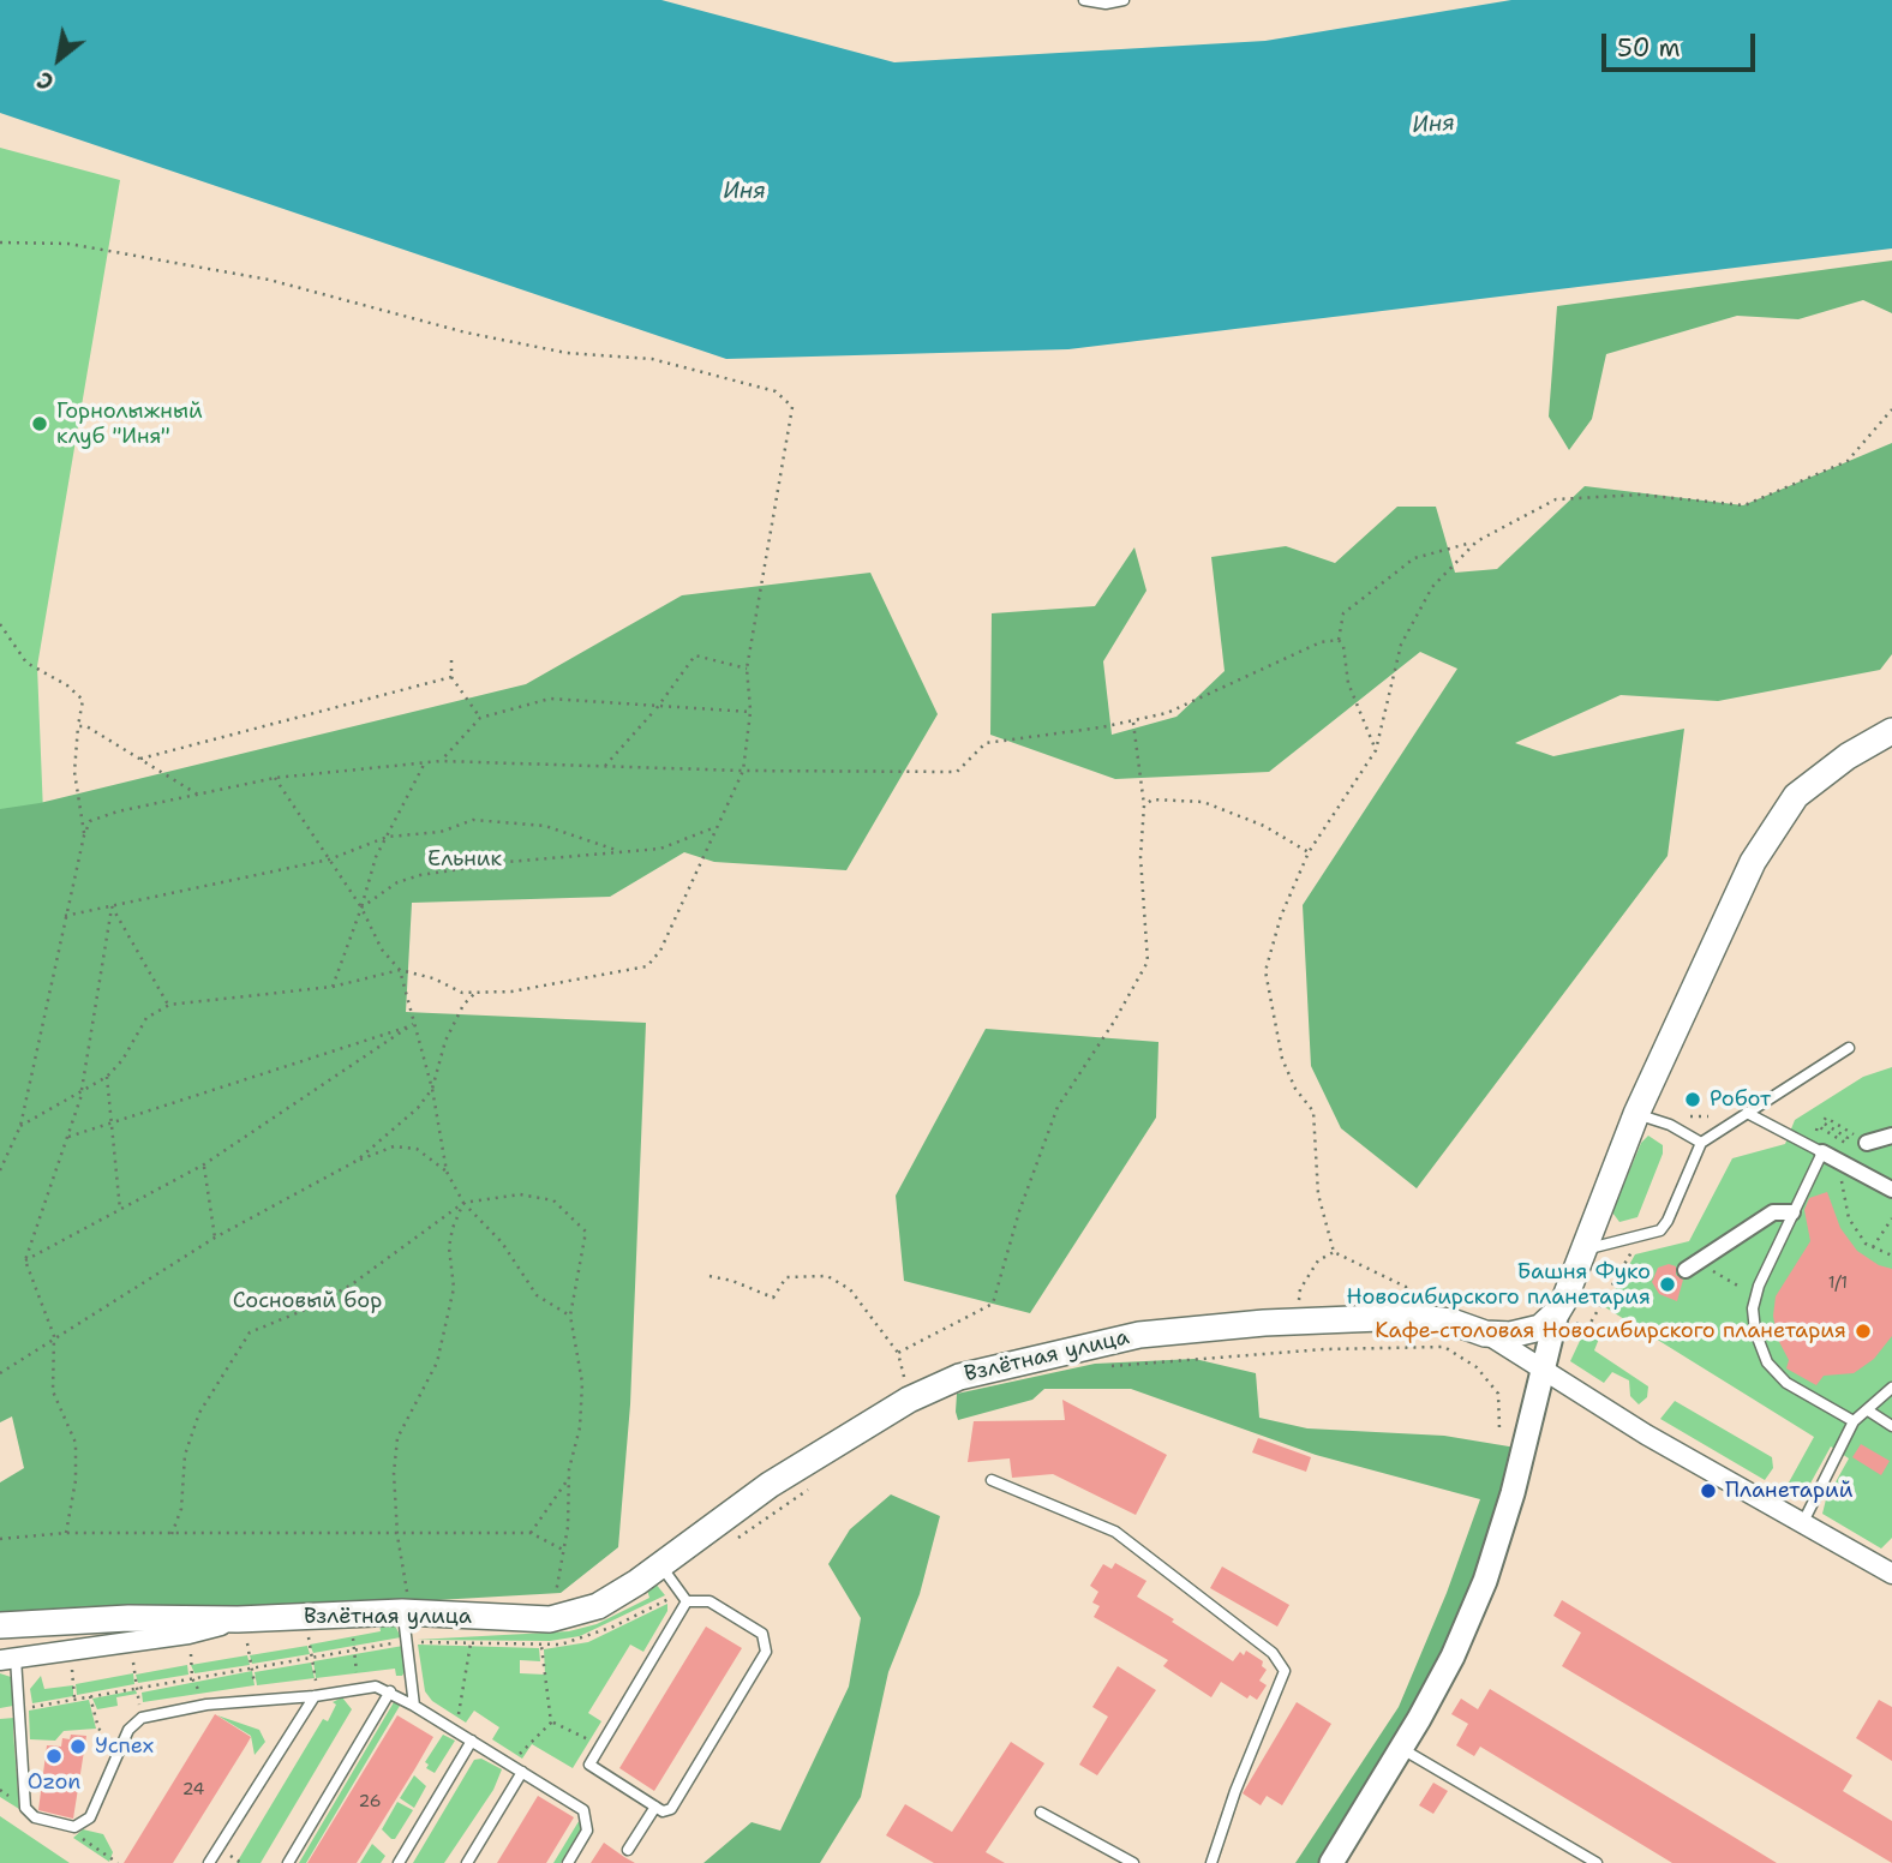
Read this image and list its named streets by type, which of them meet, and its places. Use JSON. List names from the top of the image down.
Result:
{
  "streets": {
    "main road": ["Взлётная улица"]
  },
  "water": ["Иня"],
  "parks": ["Ельник", "Сосновый бор"],
  "places": [
    "Горнолыжный клуб \"Иня\"",
    "Робот",
    "Башня Фуко Новосибирского планетария",
    "Кафе-столовая Новосибирского планетария",
    "Планетарий",
    "Успех",
    "Ozon"
  ],
  "house_numbers": ["1/1", "24", "26"],
  "scale_bar": "50 m",
  "north": "bottom left"
}
